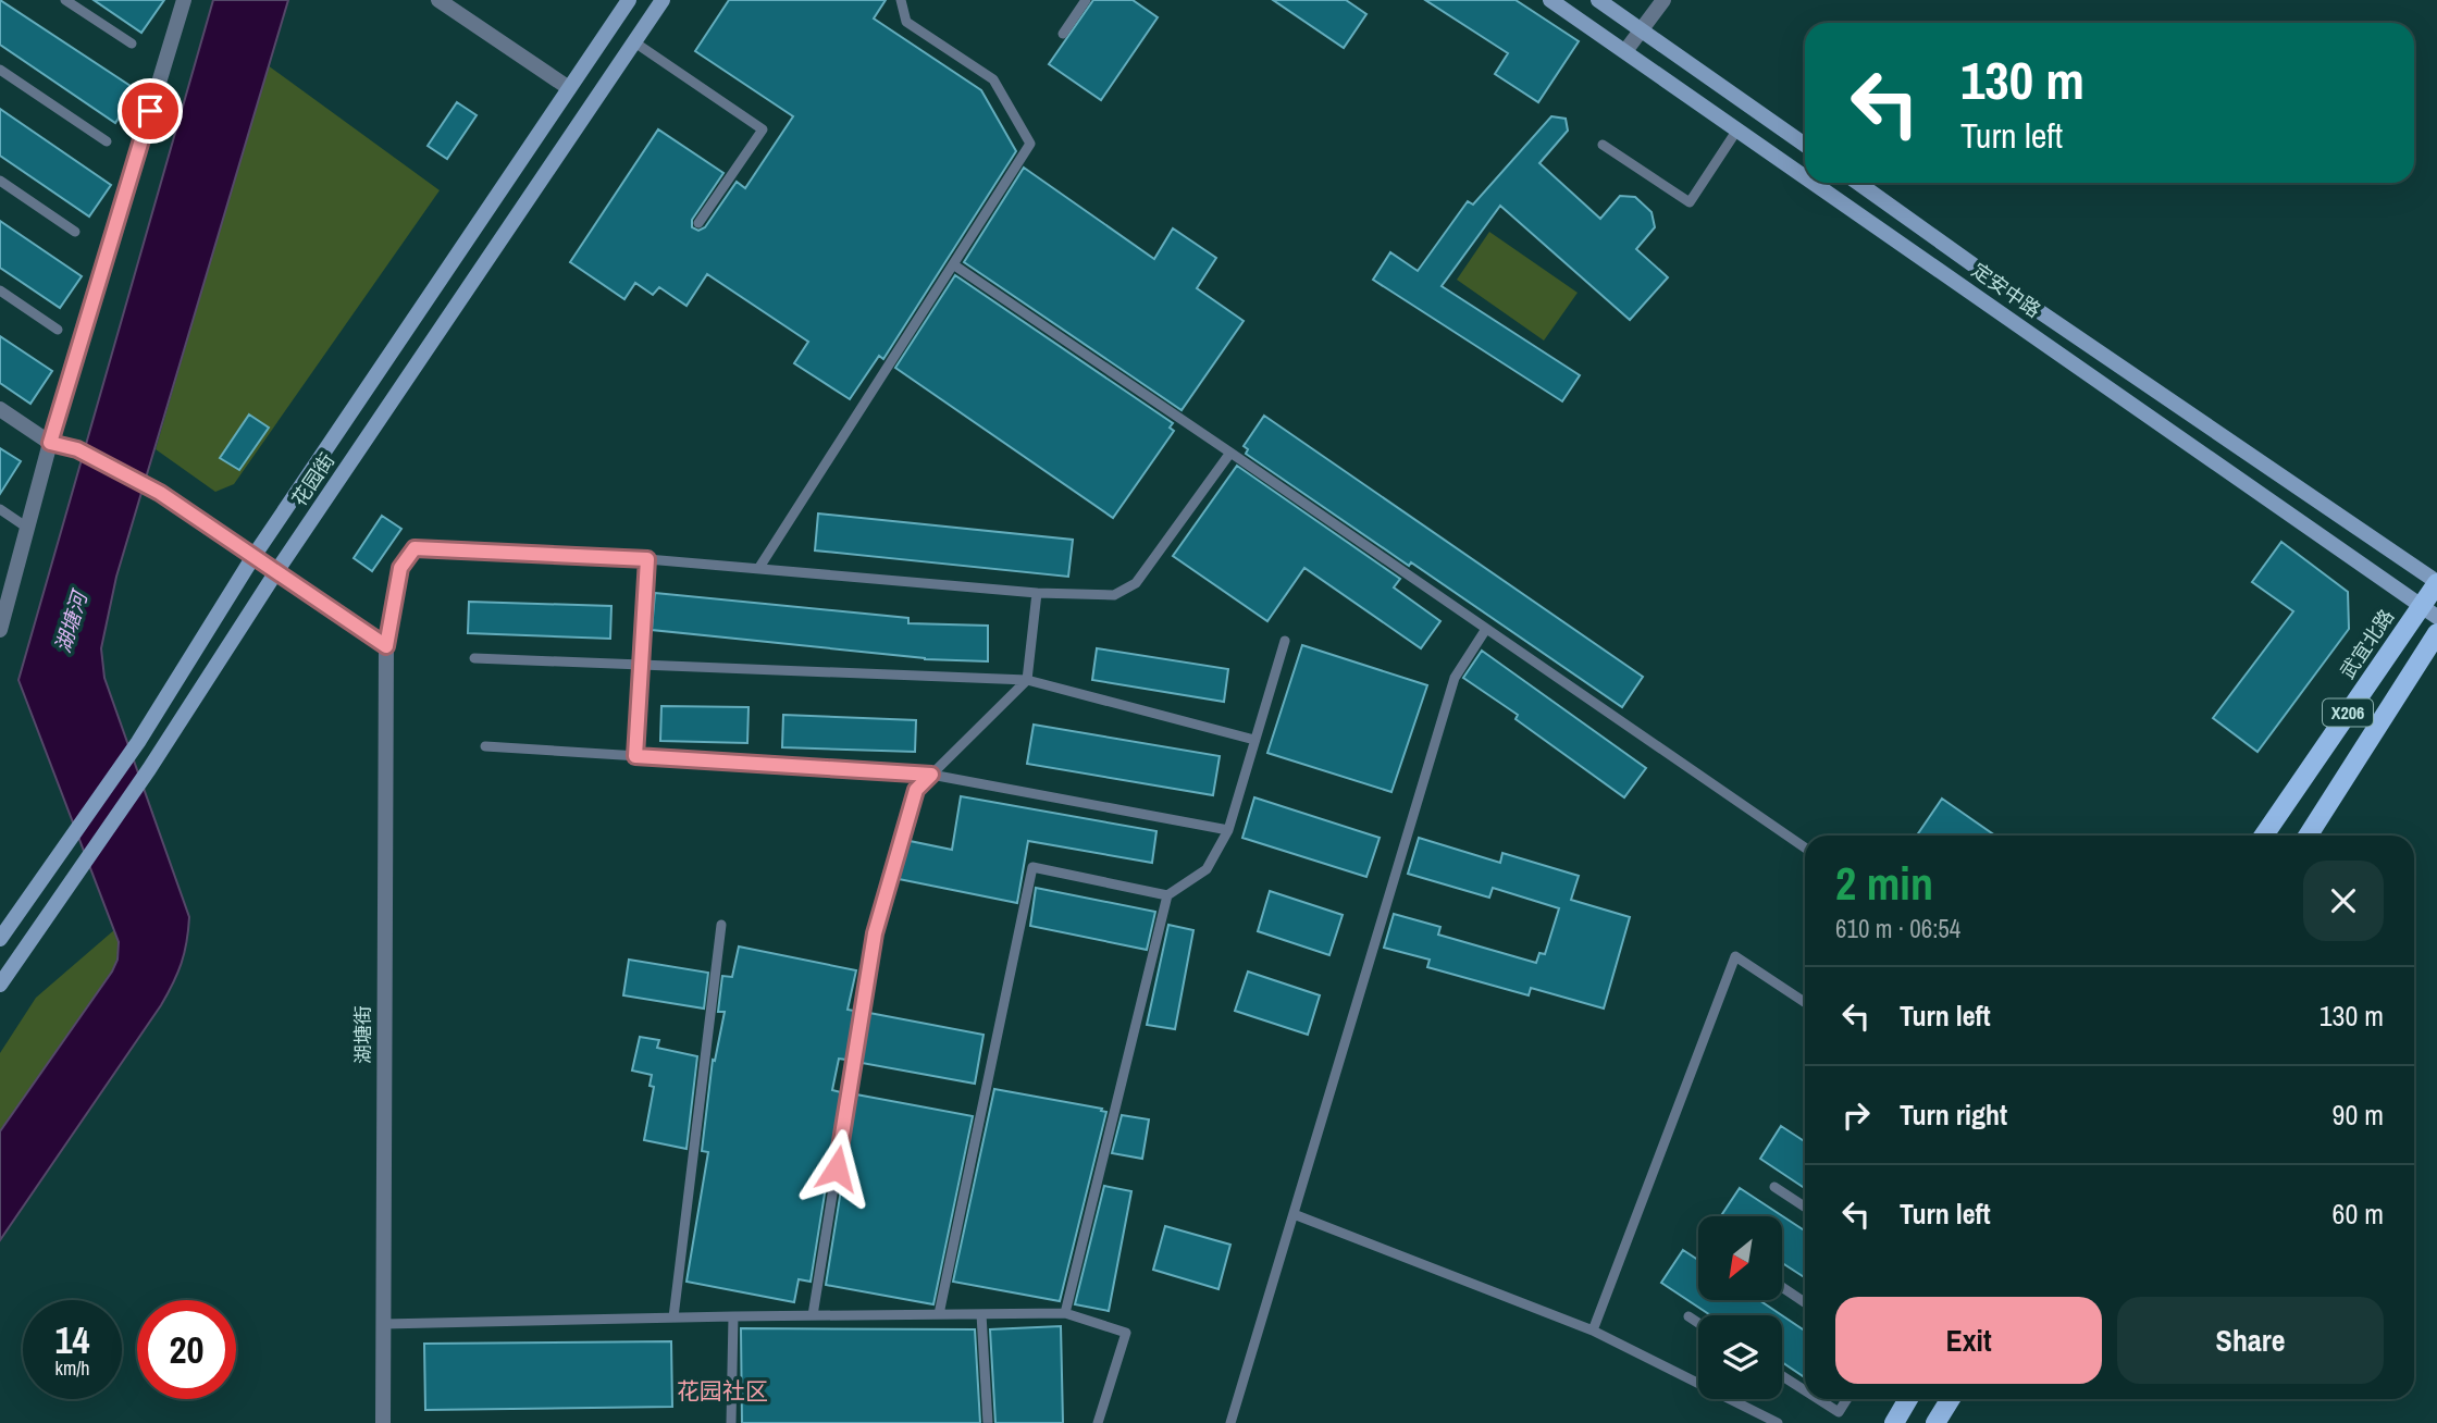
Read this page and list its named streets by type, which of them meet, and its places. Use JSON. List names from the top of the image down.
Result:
{
  "streets": {
    "main road": [
      "定安中路",
      "花园街",
      "武宜北路",
      "X206"
    ],
    "street": ["湖塘街"]
  },
  "crossings": [
    ["定安中路", "武宜北路"]
  ],
  "districts": ["花园社区"],
  "water": ["湖塘河"],
  "north": "bottom left",
  "page": {
    "turn": ["130 m", "Turn left"],
    "heading": ["2 min", "610 m · 06:54"],
    "list": [
      {
        "name": "Turn left",
        "value": "130 m"
      },
      {
        "name": "Turn right",
        "value": "90 m"
      },
      {
        "name": "Turn left",
        "value": "60 m"
      }
    ],
    "buttons": ["Exit", "Share"],
    "speed": "14 km/h",
    "limit": "20"
  }
}
